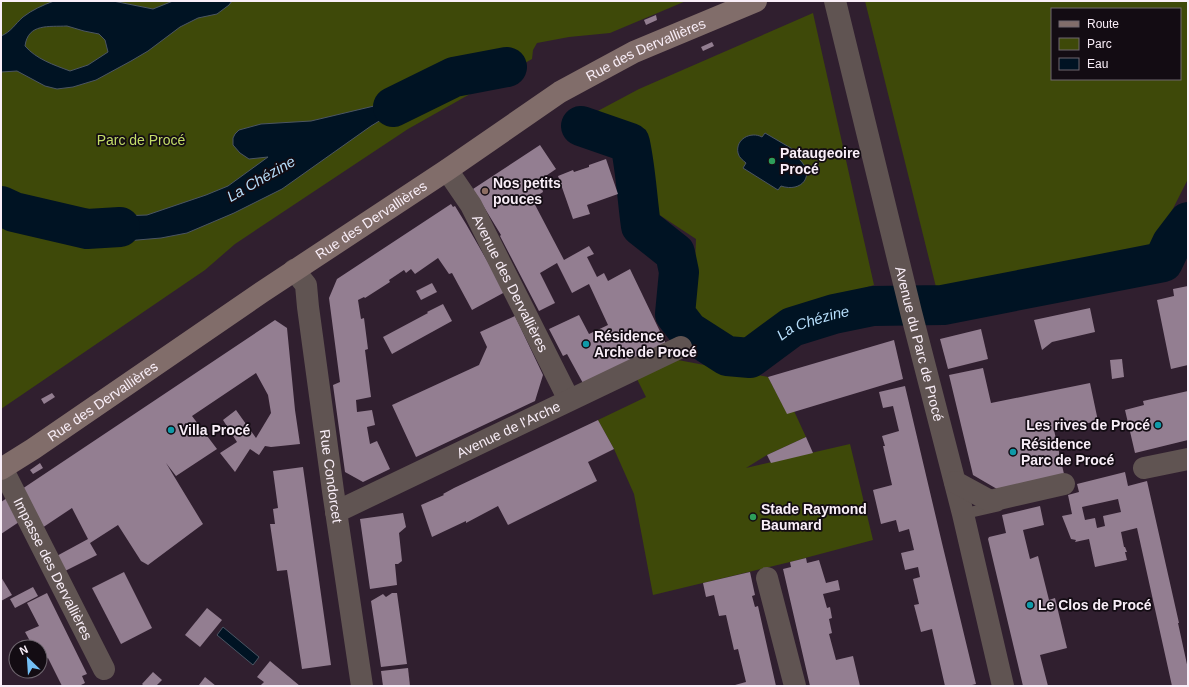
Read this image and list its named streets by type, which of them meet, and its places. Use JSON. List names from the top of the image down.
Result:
{
  "streets": {
    "main road": ["Rue des Dervallières"],
    "street": [
      "Avenue des Dervallières",
      "Avenue du Parc de Procé",
      "Avenue de l'Arche",
      "Rue Condorcet",
      "Impasse des Dervallières"
    ]
  },
  "crossings": [
    ["Rue des Dervallières", "Avenue des Dervallières"],
    ["Rue des Dervallières", "Rue Condorcet"],
    ["Rue des Dervallières", "Impasse des Dervallières"],
    ["Avenue des Dervallières", "Avenue de l'Arche"],
    ["Avenue de l'Arche", "Rue Condorcet"]
  ],
  "water": ["La Chézine"],
  "parks": ["Parc de Procé"],
  "places": [
    "Pataugeoire Procé",
    "Nos petits pouces",
    "Résidence Arche de Procé",
    "Les rives de Procé",
    "Villa Procé",
    "Résidence Parc de Procé",
    "Stade Raymond Baumard",
    "Le Clos de Procé"
  ],
  "legend": ["Route", "Parc", "Eau"],
  "north": "top left"
}
